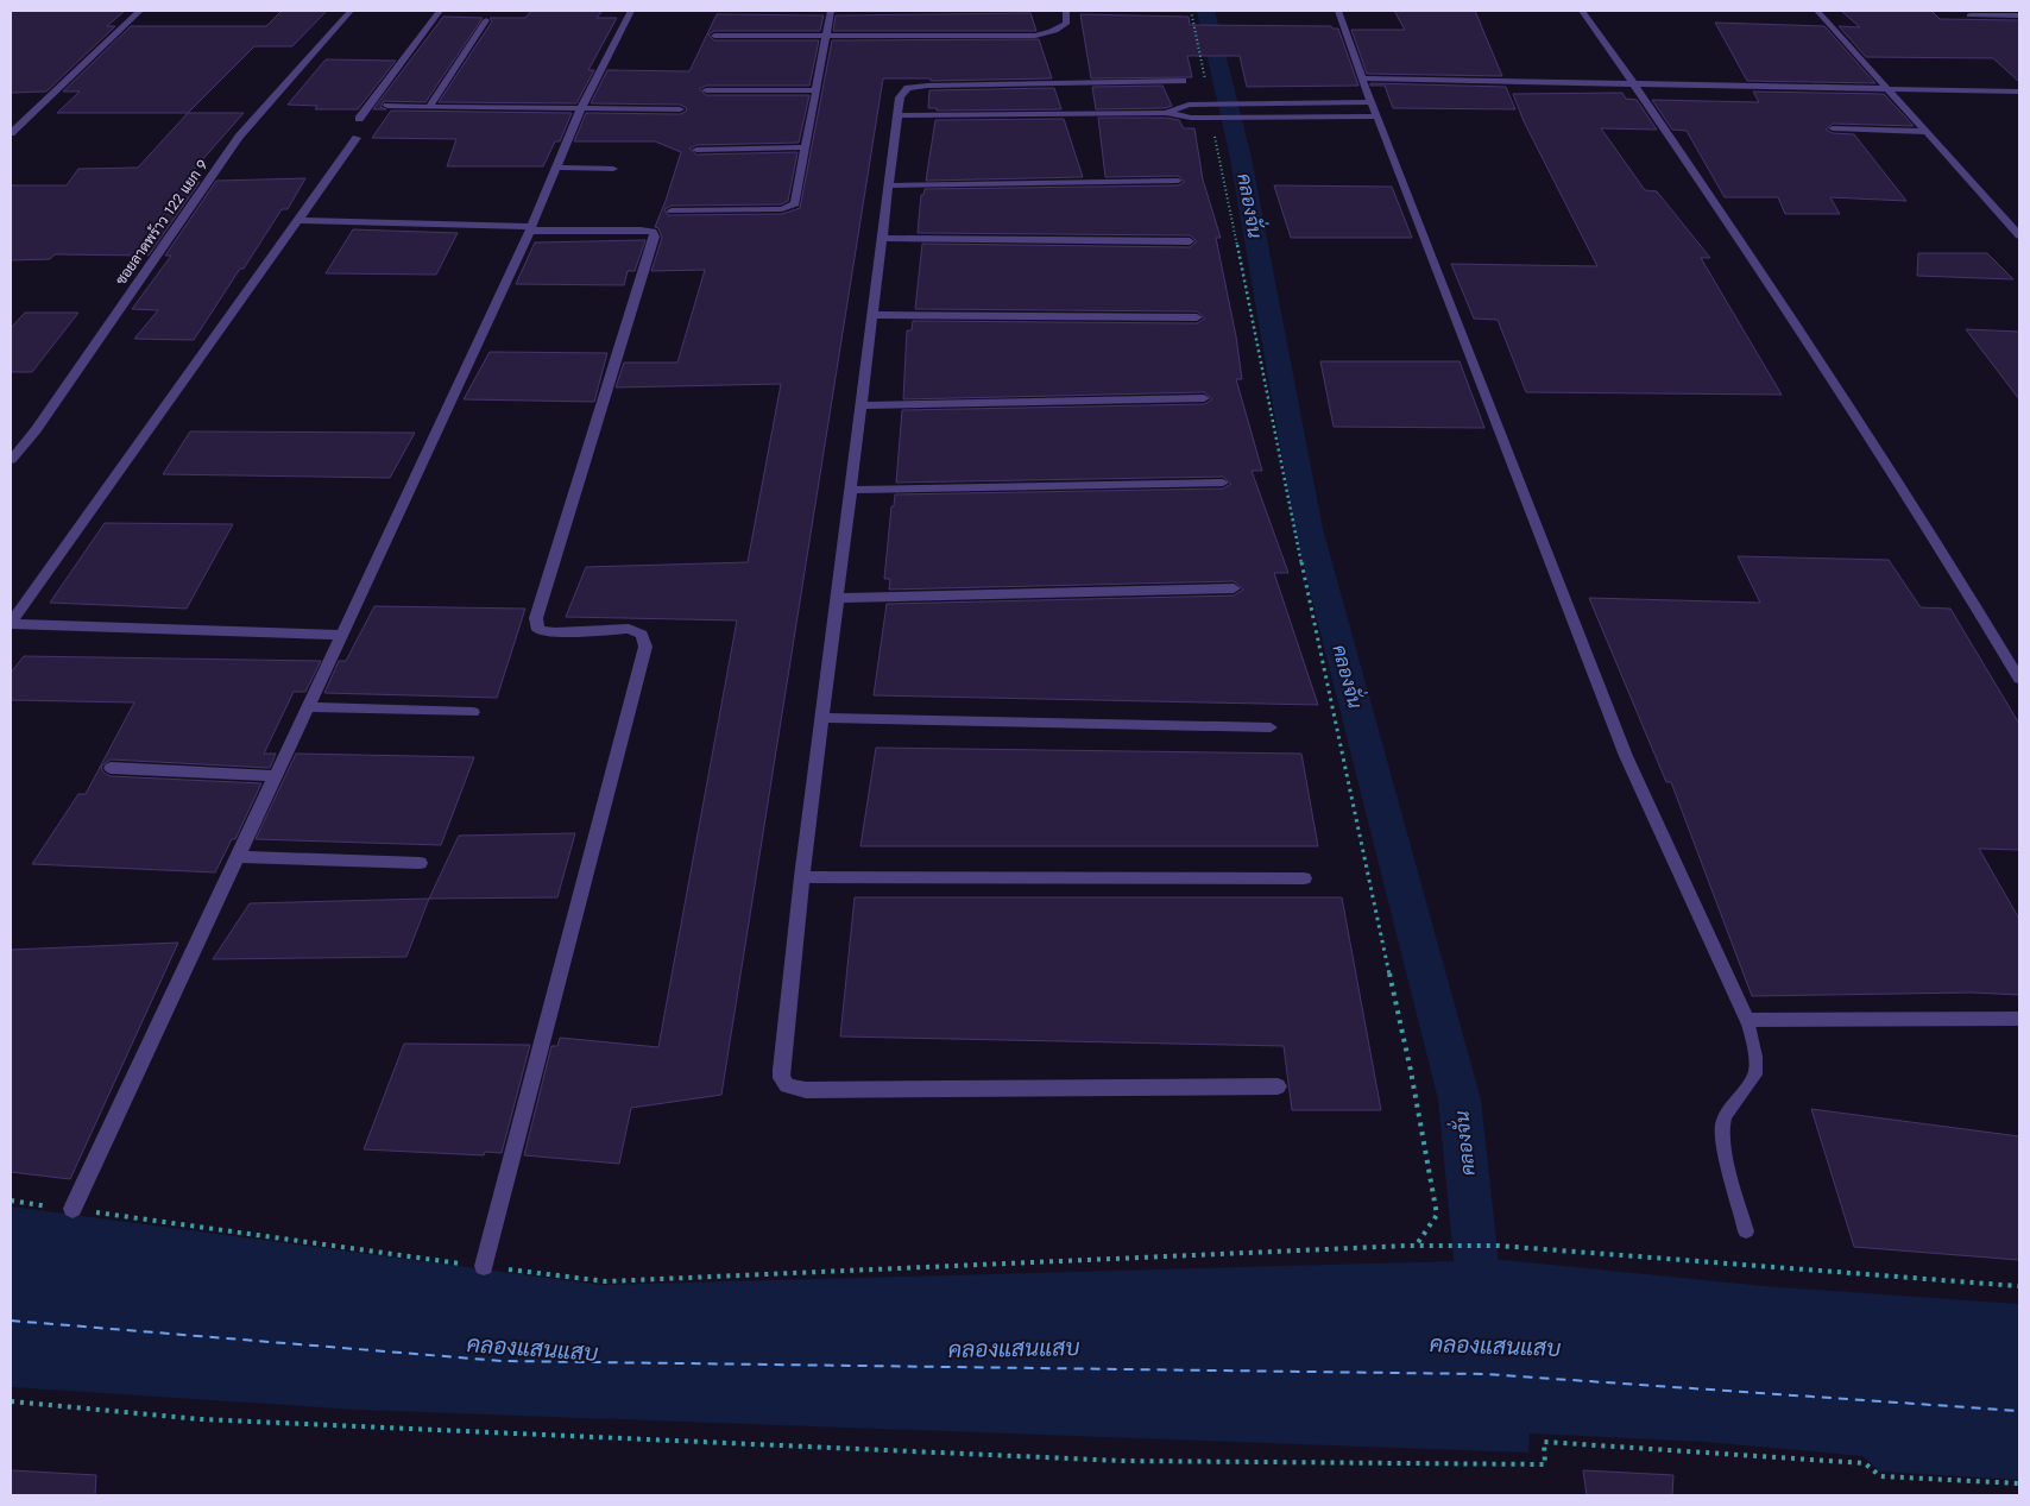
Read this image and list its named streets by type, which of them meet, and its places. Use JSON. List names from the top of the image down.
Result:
{
  "streets": {
    "street": ["ซอยลาดพร้าว 122 แยก 9"]
  },
  "water": ["คลองจั่น", "คลองแสนแสบ"]
}
